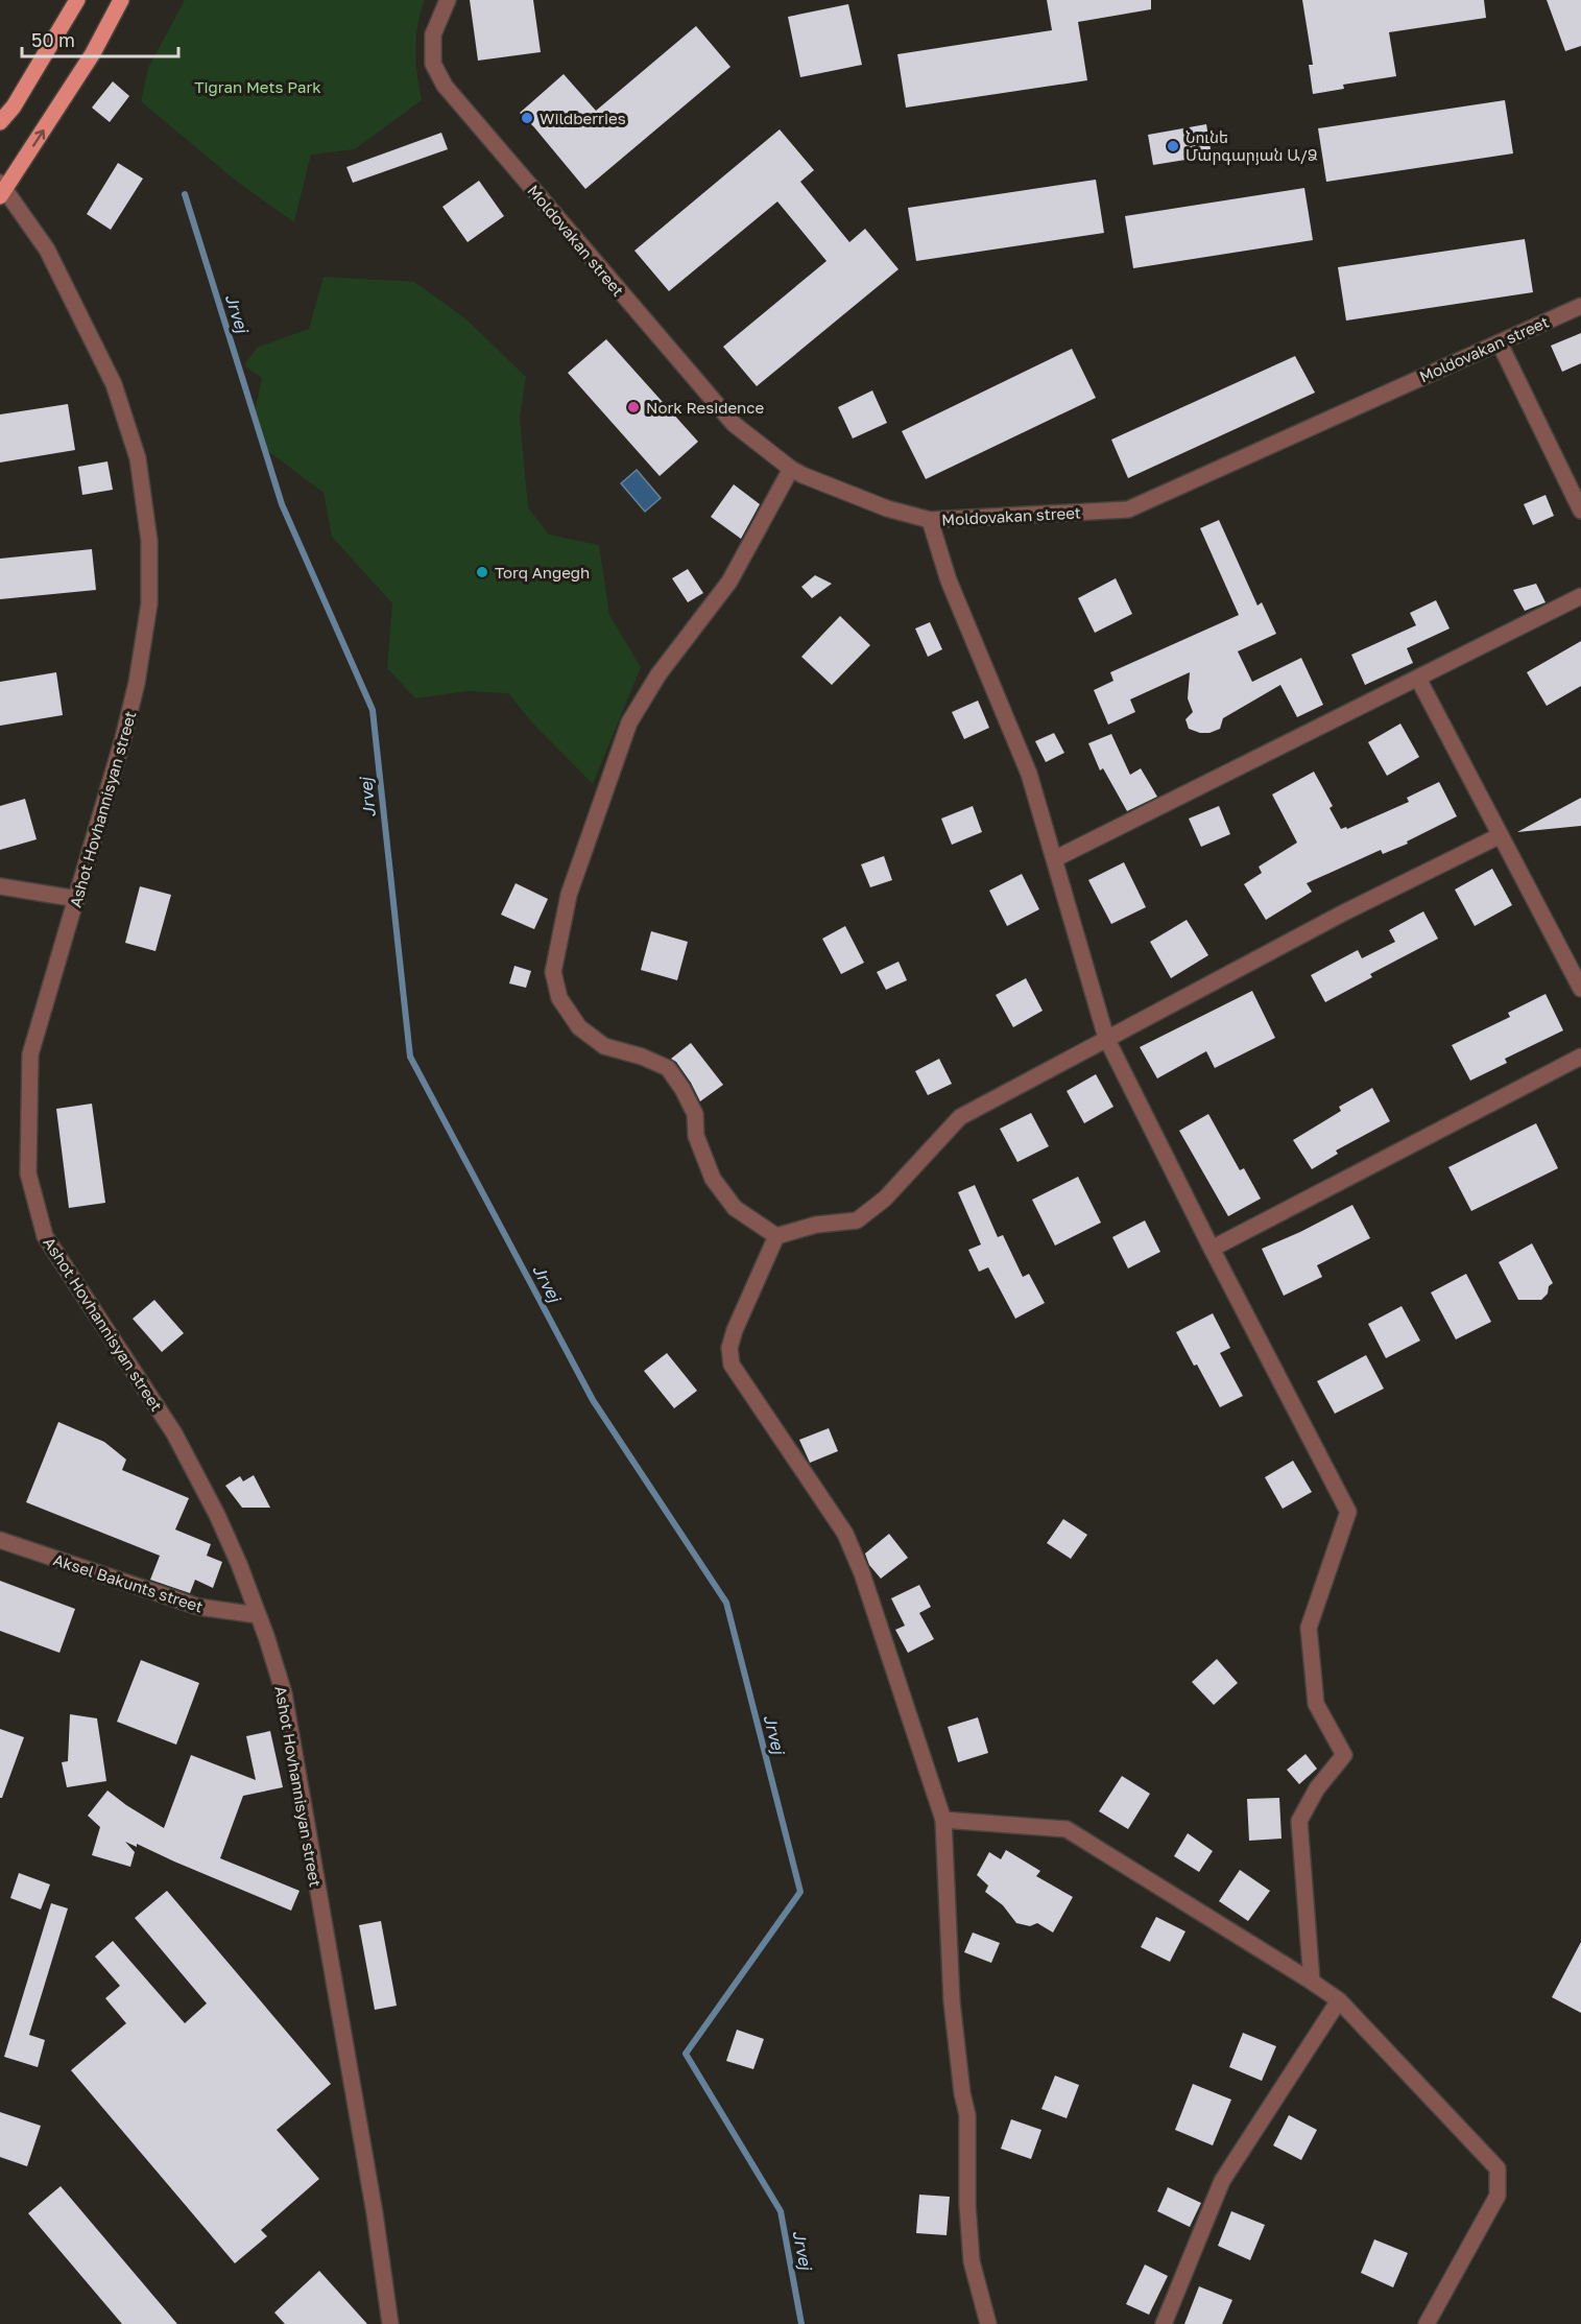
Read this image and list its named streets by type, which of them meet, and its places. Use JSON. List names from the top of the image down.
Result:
{
  "streets": {
    "street": ["Moldovakan street", "Ashot Hovhannisyan street", "Aksel Bakunts street"]
  },
  "crossings": [
    ["Ashot Hovhannisyan street", "Aksel Bakunts street"]
  ],
  "water": ["Jrvej"],
  "parks": ["Tigran Mets Park"],
  "places": [
    "Wildberries",
    "Նունե Մարգարյան Ա/Ձ",
    "Nork Residence",
    "Torq Angegh"
  ],
  "scale_bar": "50 m"
}
